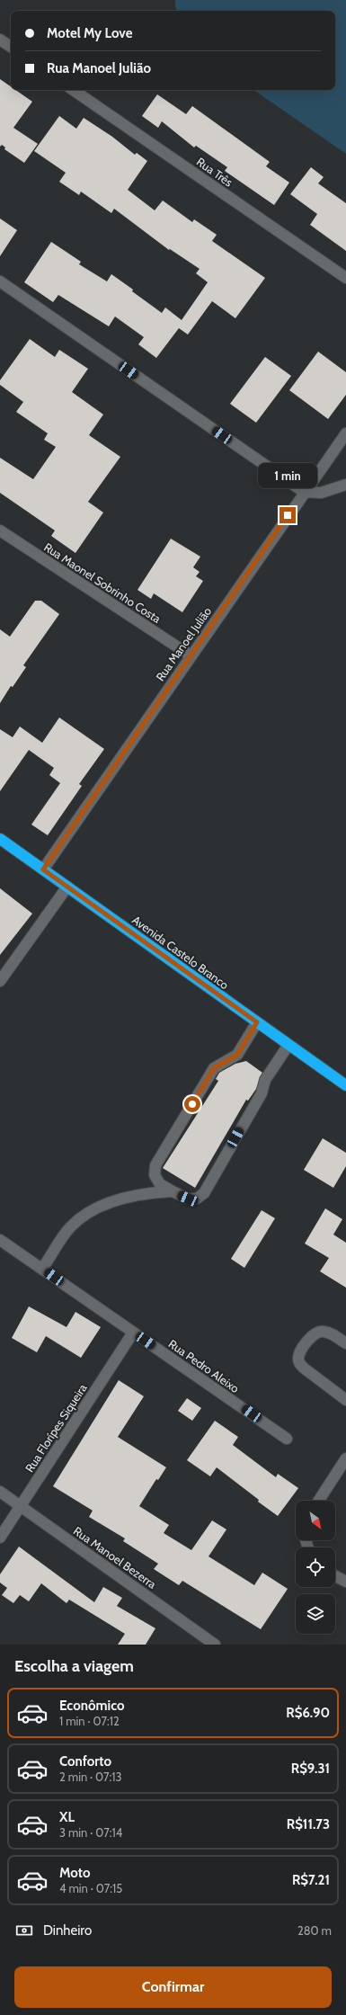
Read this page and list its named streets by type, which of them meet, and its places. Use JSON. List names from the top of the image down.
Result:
{
  "streets": {
    "highway": ["Avenida Castelo Branco"],
    "street": [
      "Rua Três",
      "Rua Maonel Sobrinho Costa",
      "Rua Manoel Julião",
      "Rua Pedro Aleixo",
      "Rua Florípes Siqueira",
      "Rua Manoel Bezerra"
    ]
  },
  "crossings": [
    ["Rua Maonel Sobrinho Costa", "Rua Manoel Julião"],
    ["Rua Manoel Julião", "Avenida Castelo Branco"],
    ["Rua Pedro Aleixo", "Rua Florípes Siqueira"],
    ["Rua Florípes Siqueira", "Rua Manoel Bezerra"]
  ],
  "north": "bottom right",
  "page": {
    "banner": ["Motel My Love", "Rua Manoel Julião"],
    "bubble": "1 min",
    "heading": "Escolha a viagem",
    "list": [
      {
        "name": "Econômico",
        "note": "1 min · 07:12",
        "value": "R$6.90"
      },
      {
        "name": "Conforto",
        "note": "2 min · 07:13",
        "value": "R$9.31"
      },
      {
        "name": "XL",
        "note": "3 min · 07:14",
        "value": "R$11.73"
      },
      {
        "name": "Moto",
        "note": "4 min · 07:15",
        "value": "R$7.21"
      }
    ],
    "pay": ["Dinheiro", "280 m"],
    "buttons": "Confirmar"
  }
}
